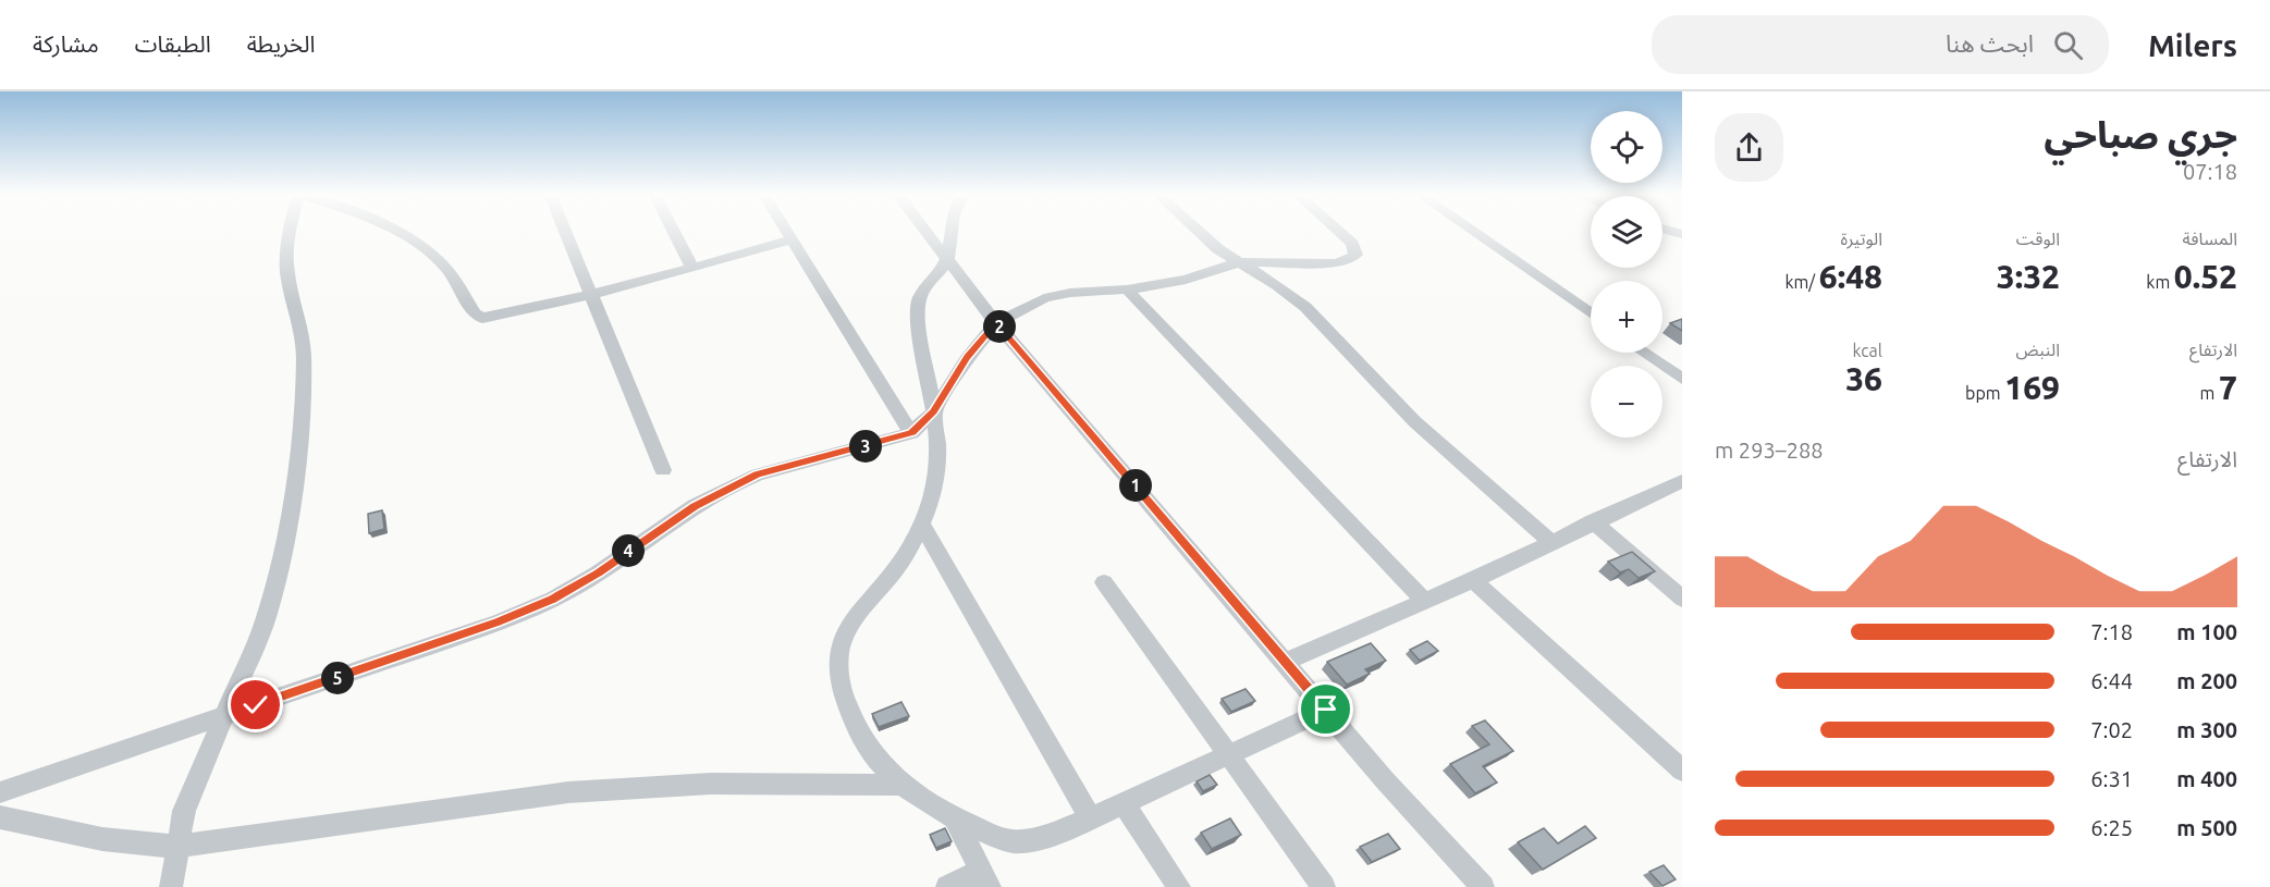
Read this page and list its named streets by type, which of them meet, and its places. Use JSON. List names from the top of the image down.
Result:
{
  "page": {
    "header": "Milers",
    "search": "ابحث هنا",
    "nav": ["الخريطة", "الطبقات", "مشاركة"],
    "heading": ["جري صباحي", "07:18"],
    "map_buttons": ["+", "−"],
    "stats": [
      ["المسافة", "0.52 km"],
      ["الوقت", "3:32"],
      ["الوتيرة", "6:48 /km"],
      ["الارتفاع", "7 m"],
      ["النبض", "169 bpm"],
      ["kcal", "36"]
    ],
    "pins": [
      "2",
      "3",
      "1",
      "4",
      "5"
    ],
    "chart": ["الارتفاع", "288–293 m"],
    "list": [
      {
        "name": "100 m",
        "note": "7:18"
      },
      {
        "name": "200 m",
        "note": "6:44"
      },
      {
        "name": "300 m",
        "note": "7:02"
      },
      {
        "name": "400 m",
        "note": "6:31"
      },
      {
        "name": "500 m",
        "note": "6:25"
      }
    ]
  }
}
